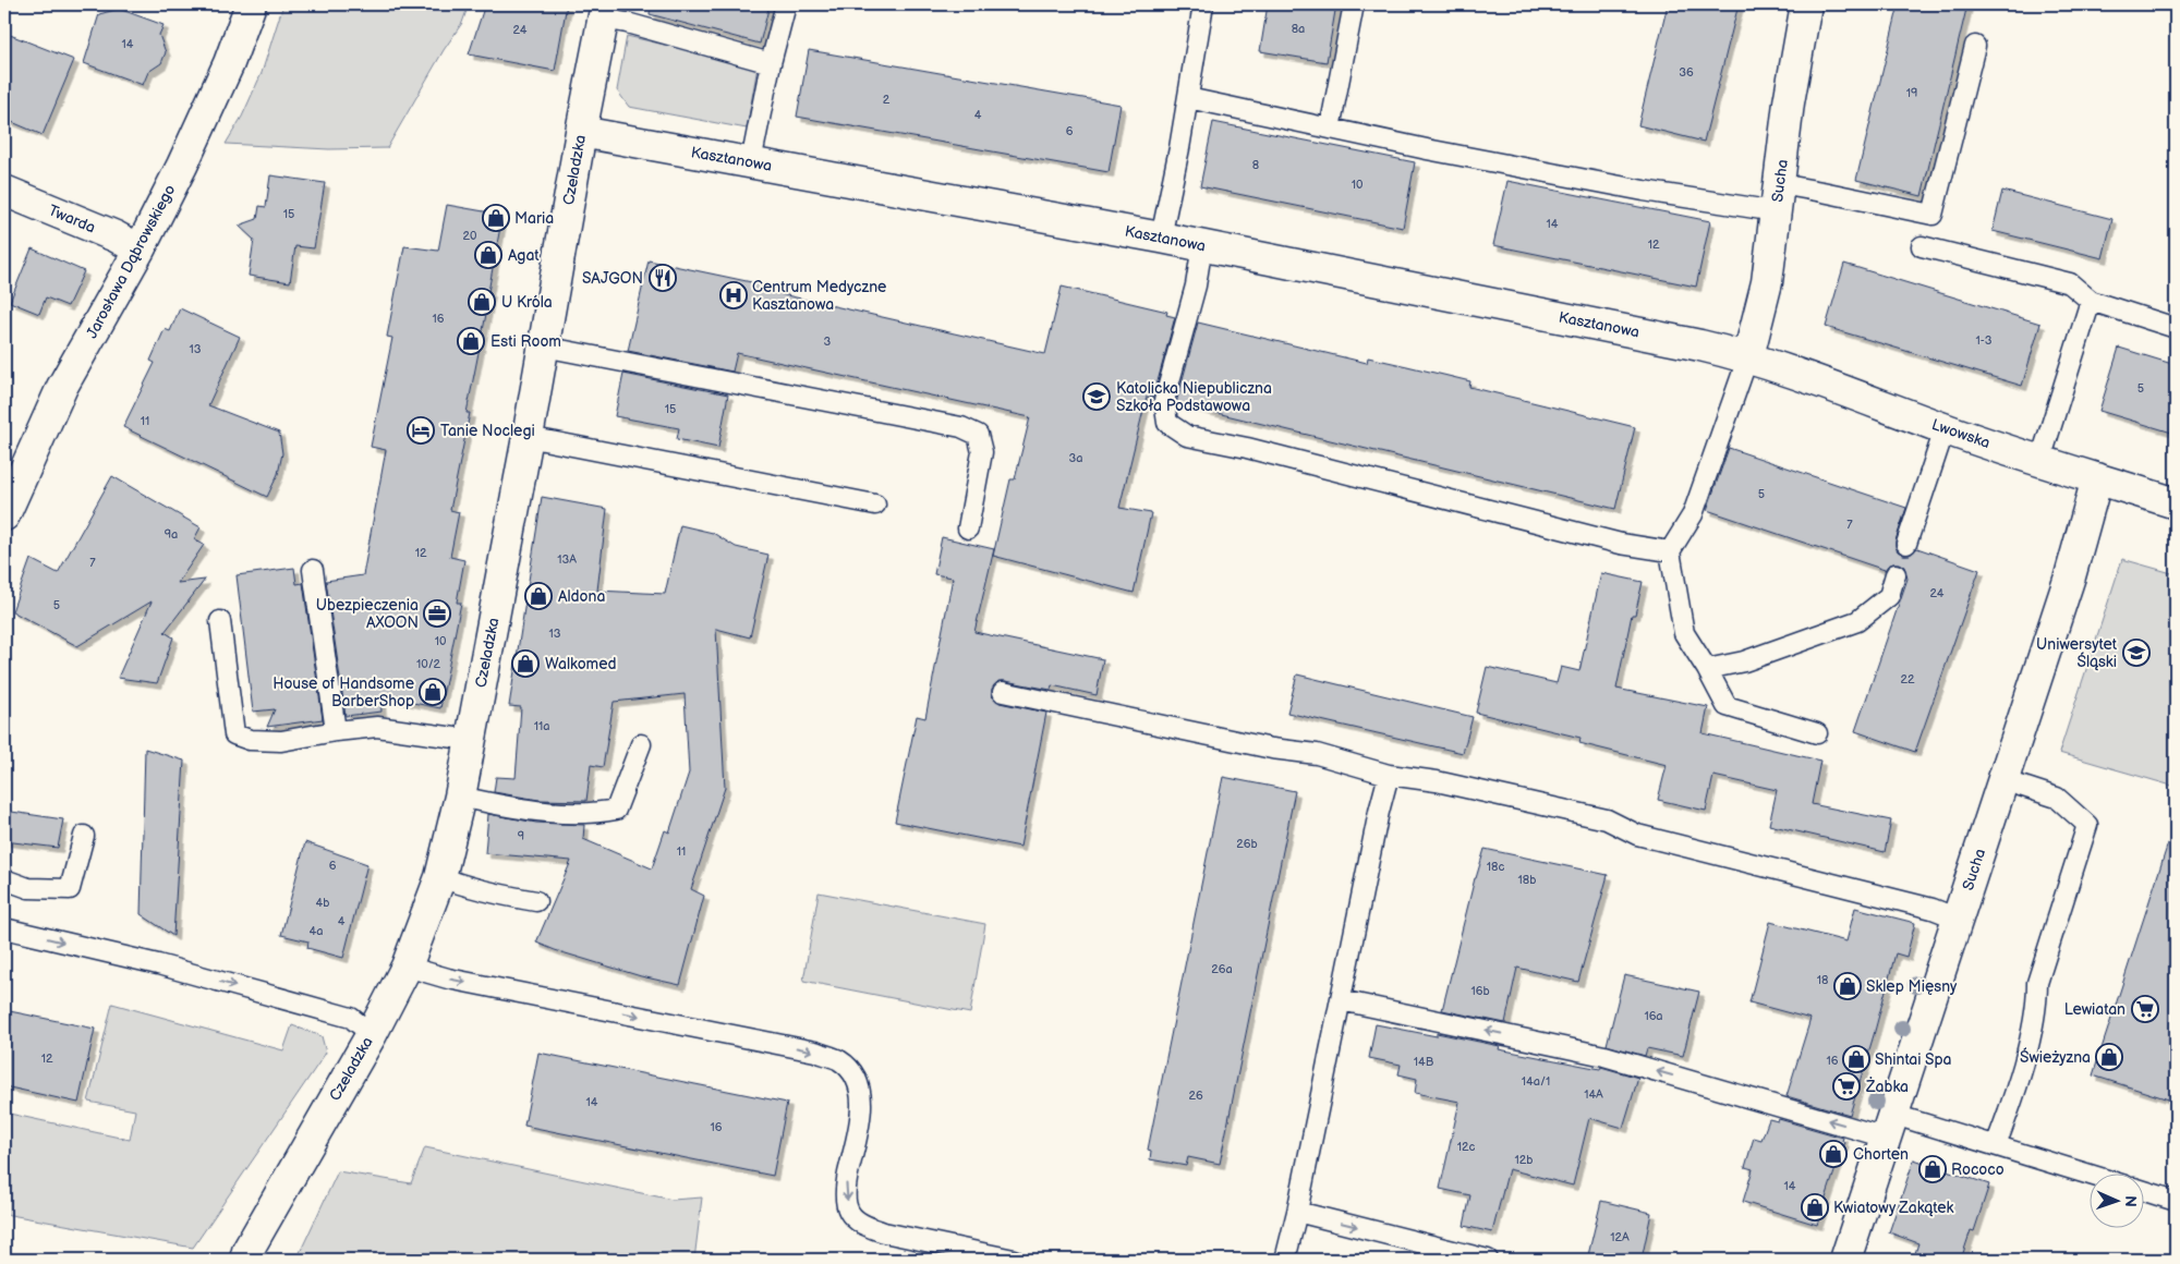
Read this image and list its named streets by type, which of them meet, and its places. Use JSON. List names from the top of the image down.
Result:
{
  "streets": {
    "street": [
      "Kasztanowa",
      "Czeladzka",
      "Sucha",
      "Twarda",
      "Jarosława Dąbrowskiego",
      "Lwowska"
    ]
  },
  "crossings": [
    ["Kasztanowa", "Czeladzka"],
    ["Kasztanowa", "Sucha"],
    ["Kasztanowa", "Lwowska"],
    ["Sucha", "Lwowska"],
    ["Twarda", "Jarosława Dąbrowskiego"]
  ],
  "places": {
    "shop": [
      "Maria",
      "Agat",
      "U Króla",
      "Esti Room",
      "Aldona",
      "Walkomed",
      "House of Handsome BarberShop",
      "Sklep Mięsny",
      "Świeżyzna",
      "Shintai Spa",
      "Chorten",
      "Rococo",
      "Kwiatowy Zakątek"
    ],
    "restaurant": ["SAJGON"],
    "hospital": ["Centrum Medyczne Kasztanowa"],
    "school or university": ["Katolicka Niepubliczna Szkoła Podstawowa", "Uniwersytet Śląski"],
    "hotel": ["Tanie Noclegi"],
    "office": ["Ubezpieczenia AXOON"],
    "supermarket": ["Lewiatan", "Żabka"]
  },
  "house_numbers": [
    "8a",
    "24",
    "14",
    "36",
    "19",
    "2",
    "4",
    "6",
    "8",
    "10",
    "15",
    "14",
    "20",
    "12",
    "16",
    "1-3",
    "3",
    "13",
    "5",
    "15",
    "11",
    "3a",
    "5",
    "7",
    "9a",
    "12",
    "13A",
    "7",
    "24",
    "5",
    "13",
    "10",
    "10/2",
    "22",
    "11a",
    "9",
    "26b",
    "11",
    "6",
    "18c",
    "18b",
    "4b",
    "4",
    "4a",
    "26a",
    "18",
    "16b",
    "16a",
    "12",
    "16",
    "14B",
    "14a/1",
    "14A",
    "26",
    "14",
    "16",
    "12c",
    "12b",
    "14",
    "12A"
  ],
  "north": "right"
}
